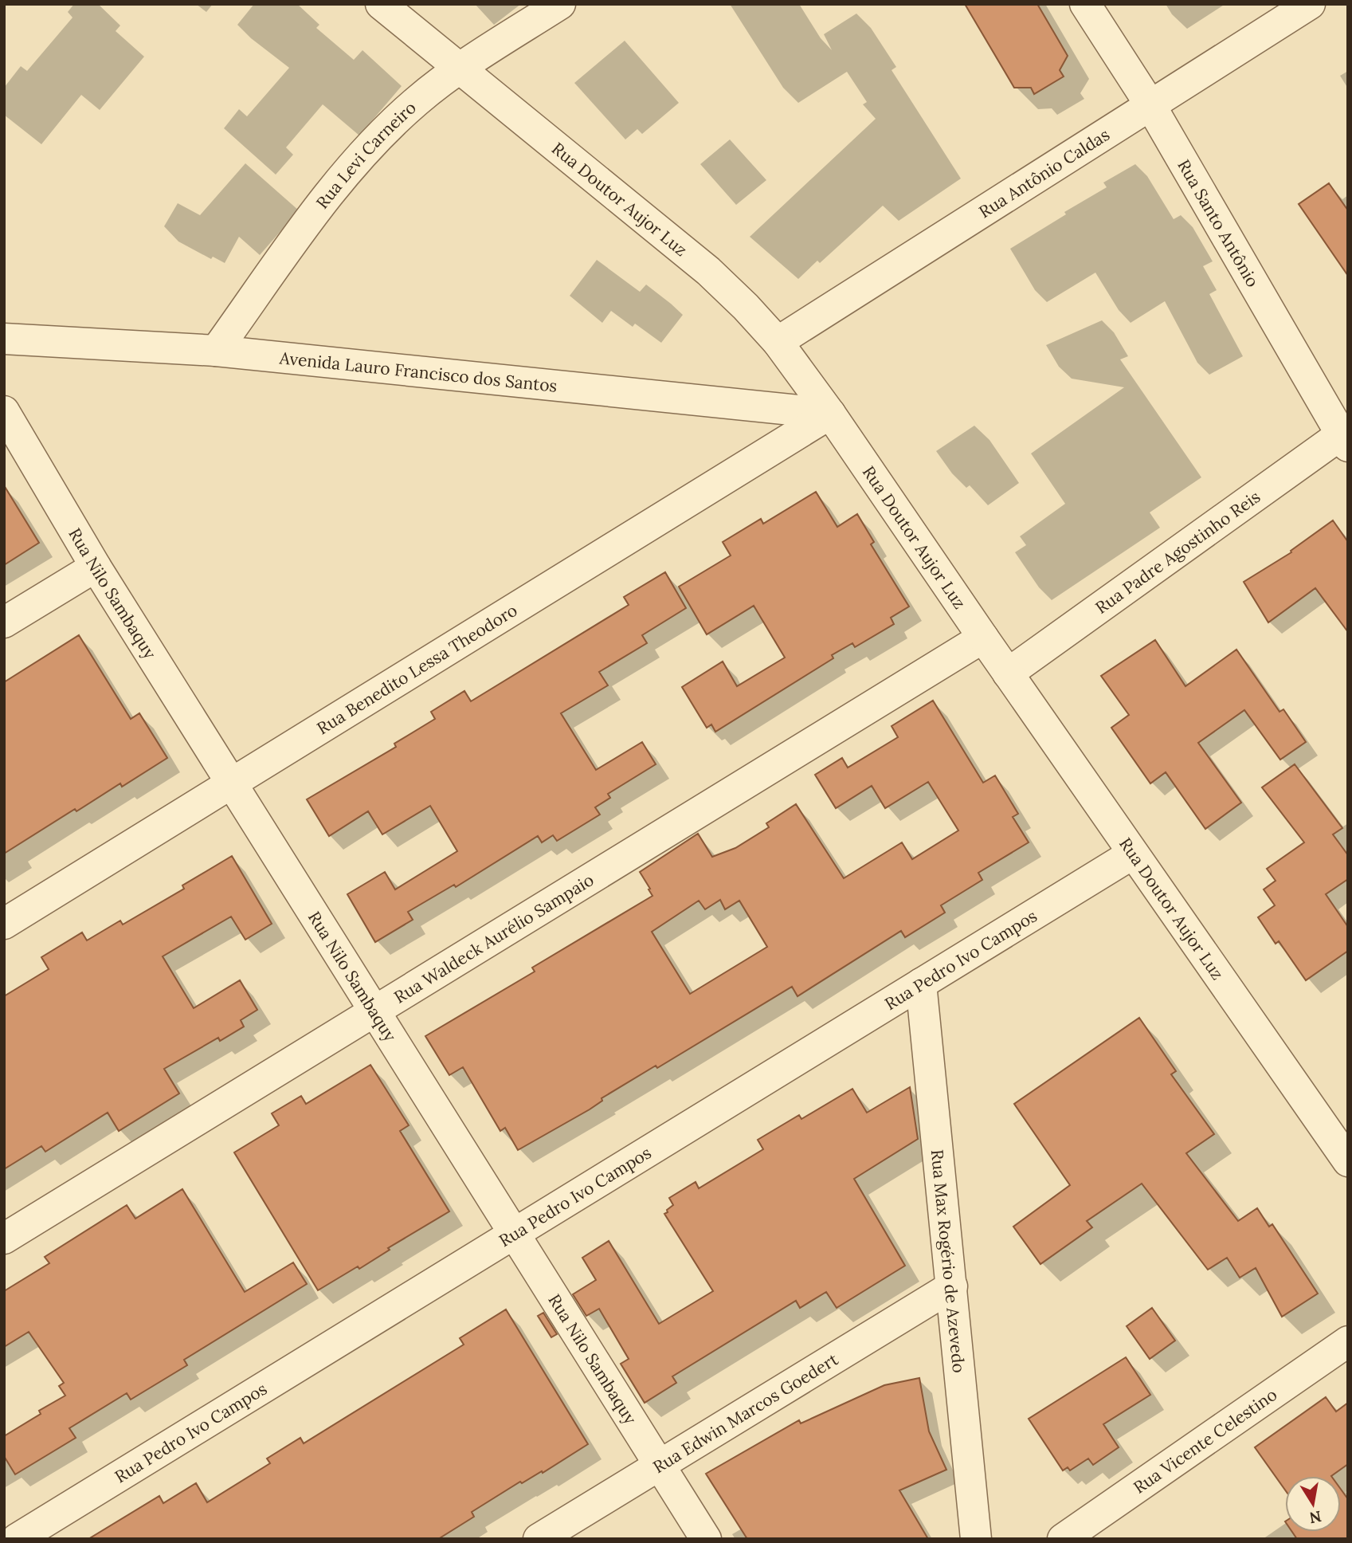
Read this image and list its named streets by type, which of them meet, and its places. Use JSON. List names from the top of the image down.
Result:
{
  "streets": {
    "street": [
      "Rua Levi Carneiro",
      "Rua Antônio Caldas",
      "Rua Doutor Aujor Luz",
      "Rua Santo Antônio",
      "Avenida Lauro Francisco dos Santos",
      "Rua Padre Agostinho Reis",
      "Rua Nilo Sambaquy",
      "Rua Benedito Lessa Theodoro",
      "Rua Waldeck Aurélio Sampaio",
      "Rua Pedro Ivo Campos",
      "Rua Max Rogério de Azevedo",
      "Rua Edwin Marcos Goedert",
      "Rua Vicente Celestino"
    ]
  },
  "crossings": [
    ["Rua Levi Carneiro", "Rua Doutor Aujor Luz"],
    ["Rua Levi Carneiro", "Avenida Lauro Francisco dos Santos"],
    ["Rua Antônio Caldas", "Rua Doutor Aujor Luz"],
    ["Rua Antônio Caldas", "Rua Santo Antônio"],
    ["Rua Doutor Aujor Luz", "Avenida Lauro Francisco dos Santos"],
    ["Rua Doutor Aujor Luz", "Rua Padre Agostinho Reis"],
    ["Rua Doutor Aujor Luz", "Rua Benedito Lessa Theodoro"],
    ["Rua Doutor Aujor Luz", "Rua Waldeck Aurélio Sampaio"],
    ["Rua Doutor Aujor Luz", "Rua Pedro Ivo Campos"],
    ["Rua Santo Antônio", "Rua Padre Agostinho Reis"],
    ["Avenida Lauro Francisco dos Santos", "Rua Benedito Lessa Theodoro"],
    ["Rua Nilo Sambaquy", "Rua Benedito Lessa Theodoro"],
    ["Rua Nilo Sambaquy", "Rua Waldeck Aurélio Sampaio"],
    ["Rua Nilo Sambaquy", "Rua Pedro Ivo Campos"],
    ["Rua Nilo Sambaquy", "Rua Edwin Marcos Goedert"],
    ["Rua Pedro Ivo Campos", "Rua Max Rogério de Azevedo"],
    ["Rua Max Rogério de Azevedo", "Rua Edwin Marcos Goedert"]
  ],
  "north": "bottom"
}
